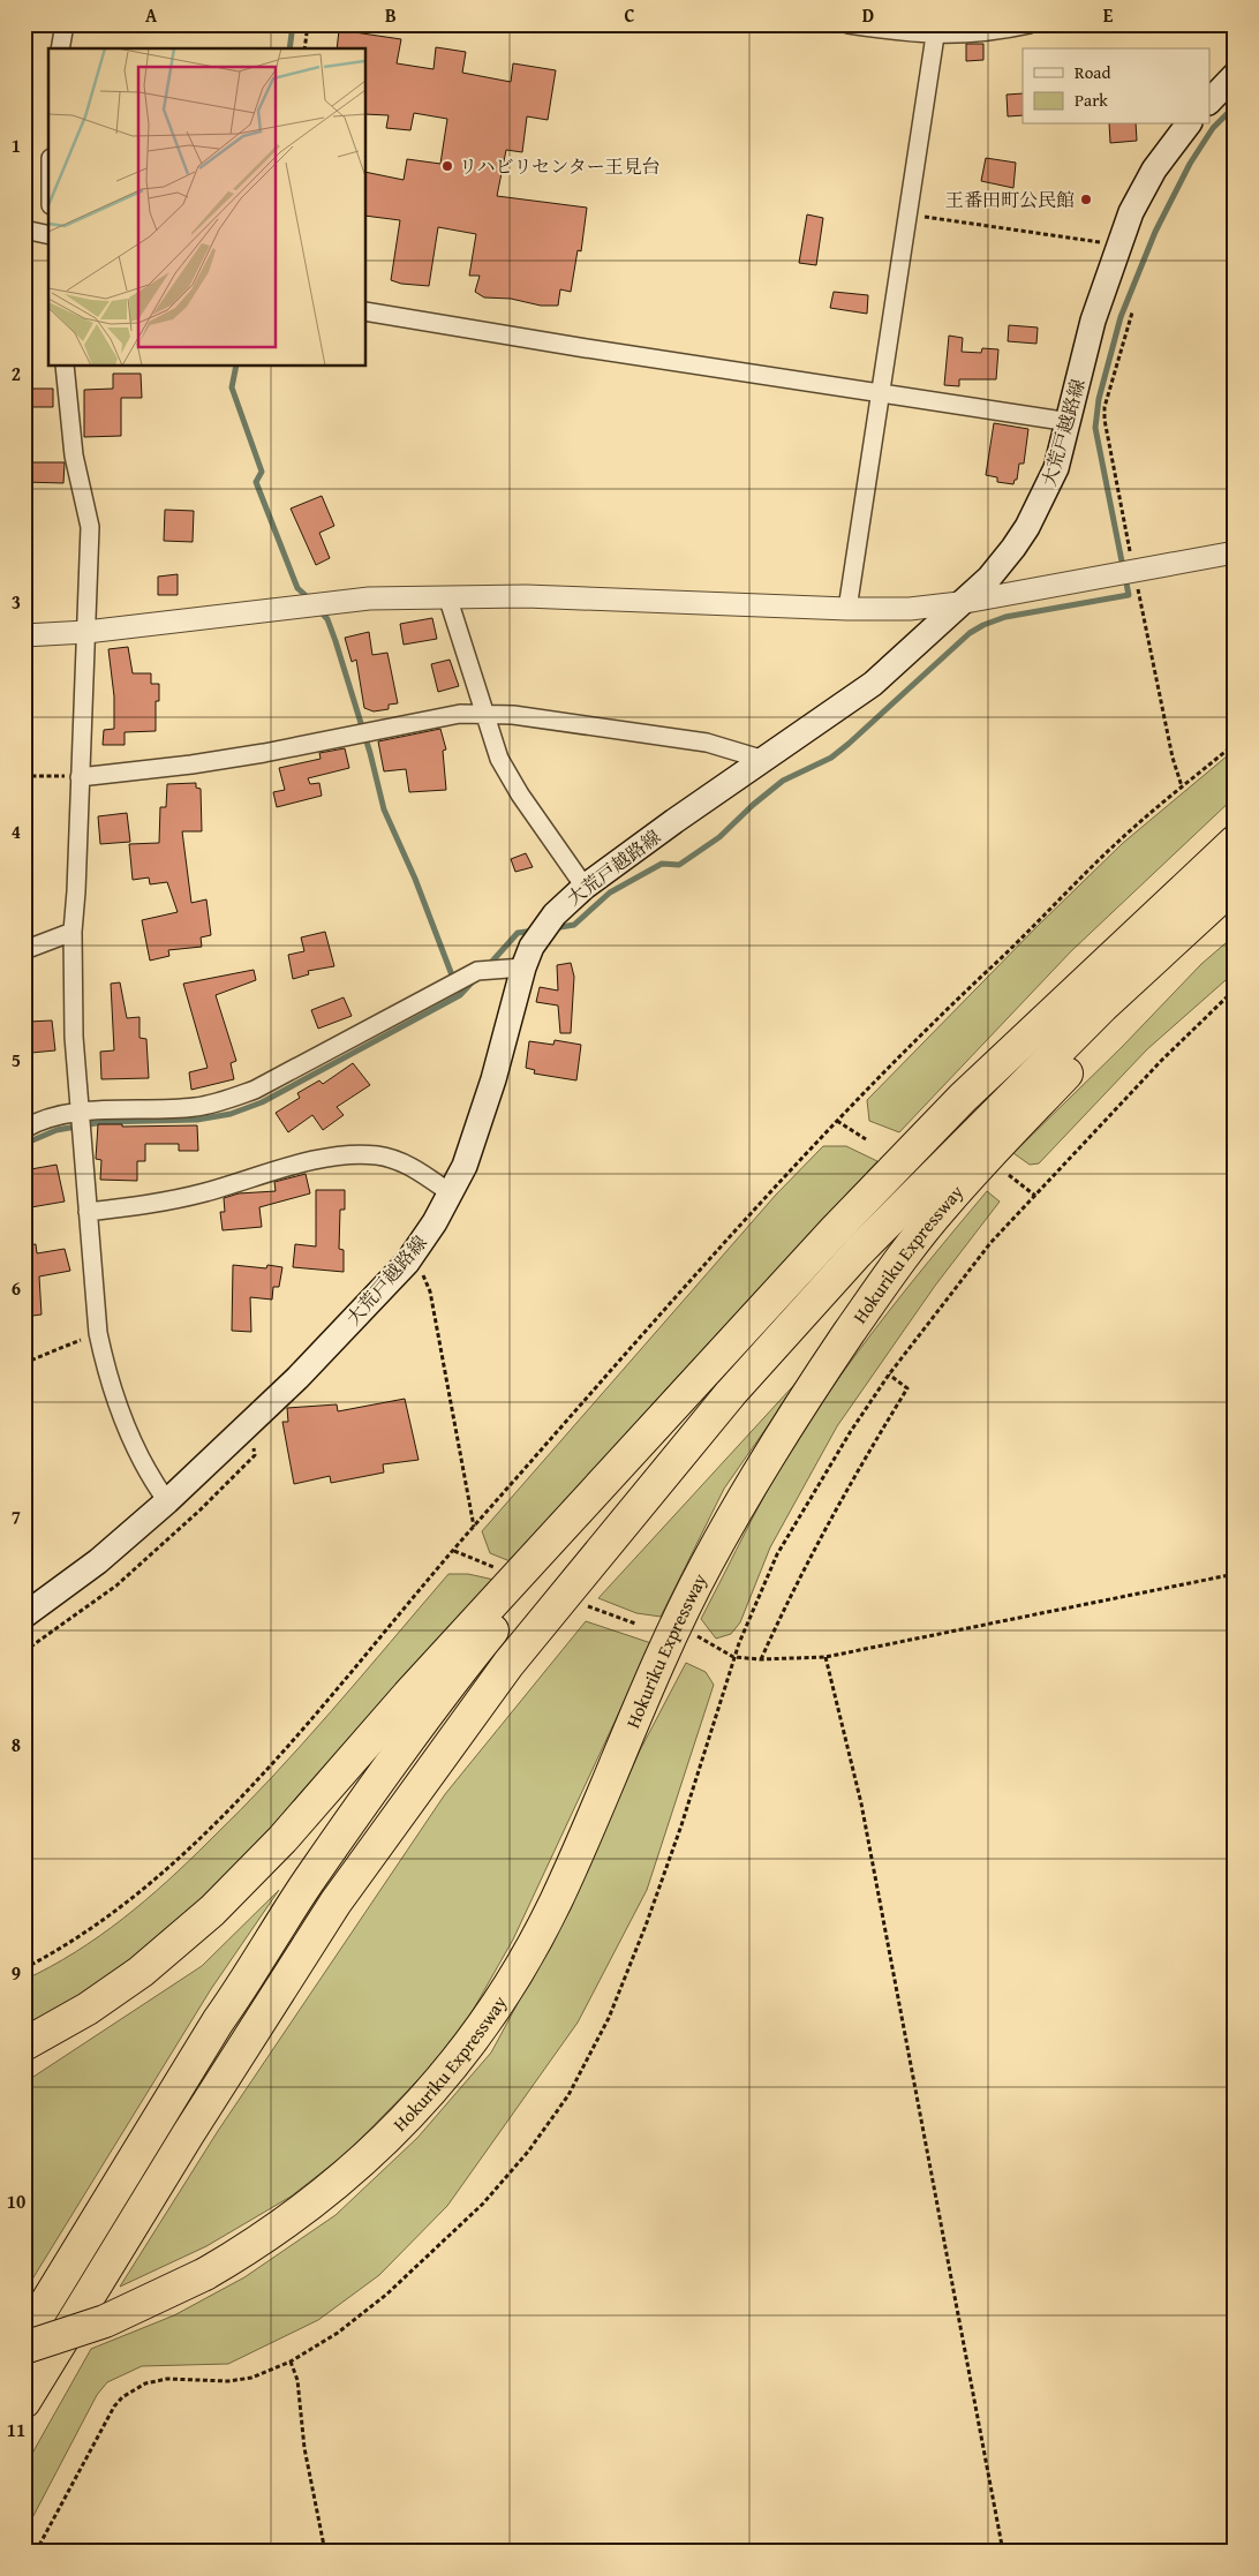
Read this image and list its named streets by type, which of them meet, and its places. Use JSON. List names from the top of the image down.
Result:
{
  "streets": {
    "highway": ["Hokuriku Expressway"],
    "main road": ["大荒戸越路線"]
  },
  "places": ["リハビリセンター王見台", "王番田町公民館"],
  "legend": ["Road", "Park"],
  "grid": {
    "columns": [
      "A",
      "B",
      "C",
      "D",
      "E"
    ],
    "rows": [
      "1",
      "2",
      "3",
      "4",
      "5",
      "6",
      "7",
      "8",
      "9",
      "10",
      "11"
    ]
  }
}
